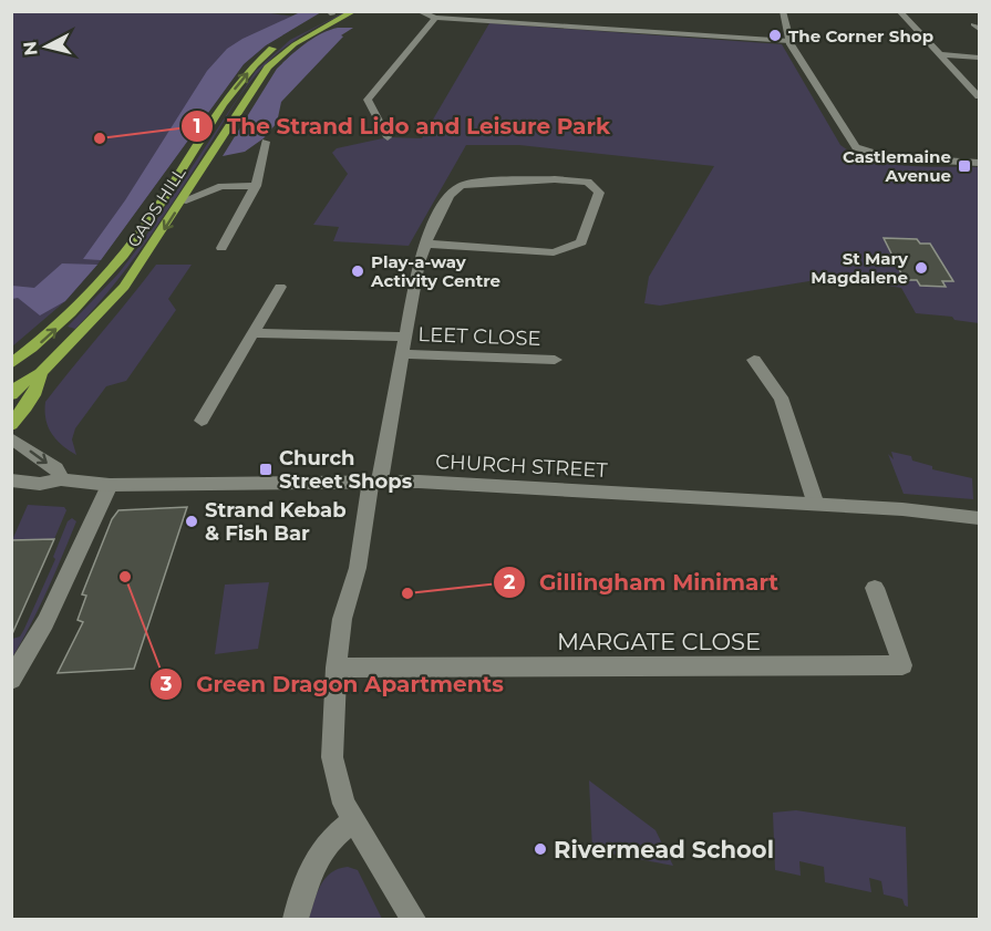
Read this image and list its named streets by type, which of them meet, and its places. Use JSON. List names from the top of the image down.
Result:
{
  "streets": {
    "main road": ["GADS HILL"],
    "street": ["LEET CLOSE", "CHURCH STREET", "MARGATE CLOSE"]
  },
  "places": {
    "other": [
      "The Corner Shop",
      "The Strand Lido and Leisure Park",
      "St Mary Magdalene",
      "Play-a-way Activity Centre",
      "Strand Kebab & Fish Bar",
      "Green Dragon Apartments",
      "Gillingham Minimart",
      "Rivermead School"
    ],
    "transit": ["Castlemaine Avenue", "Church Street Shops"]
  },
  "north": "left"
}
